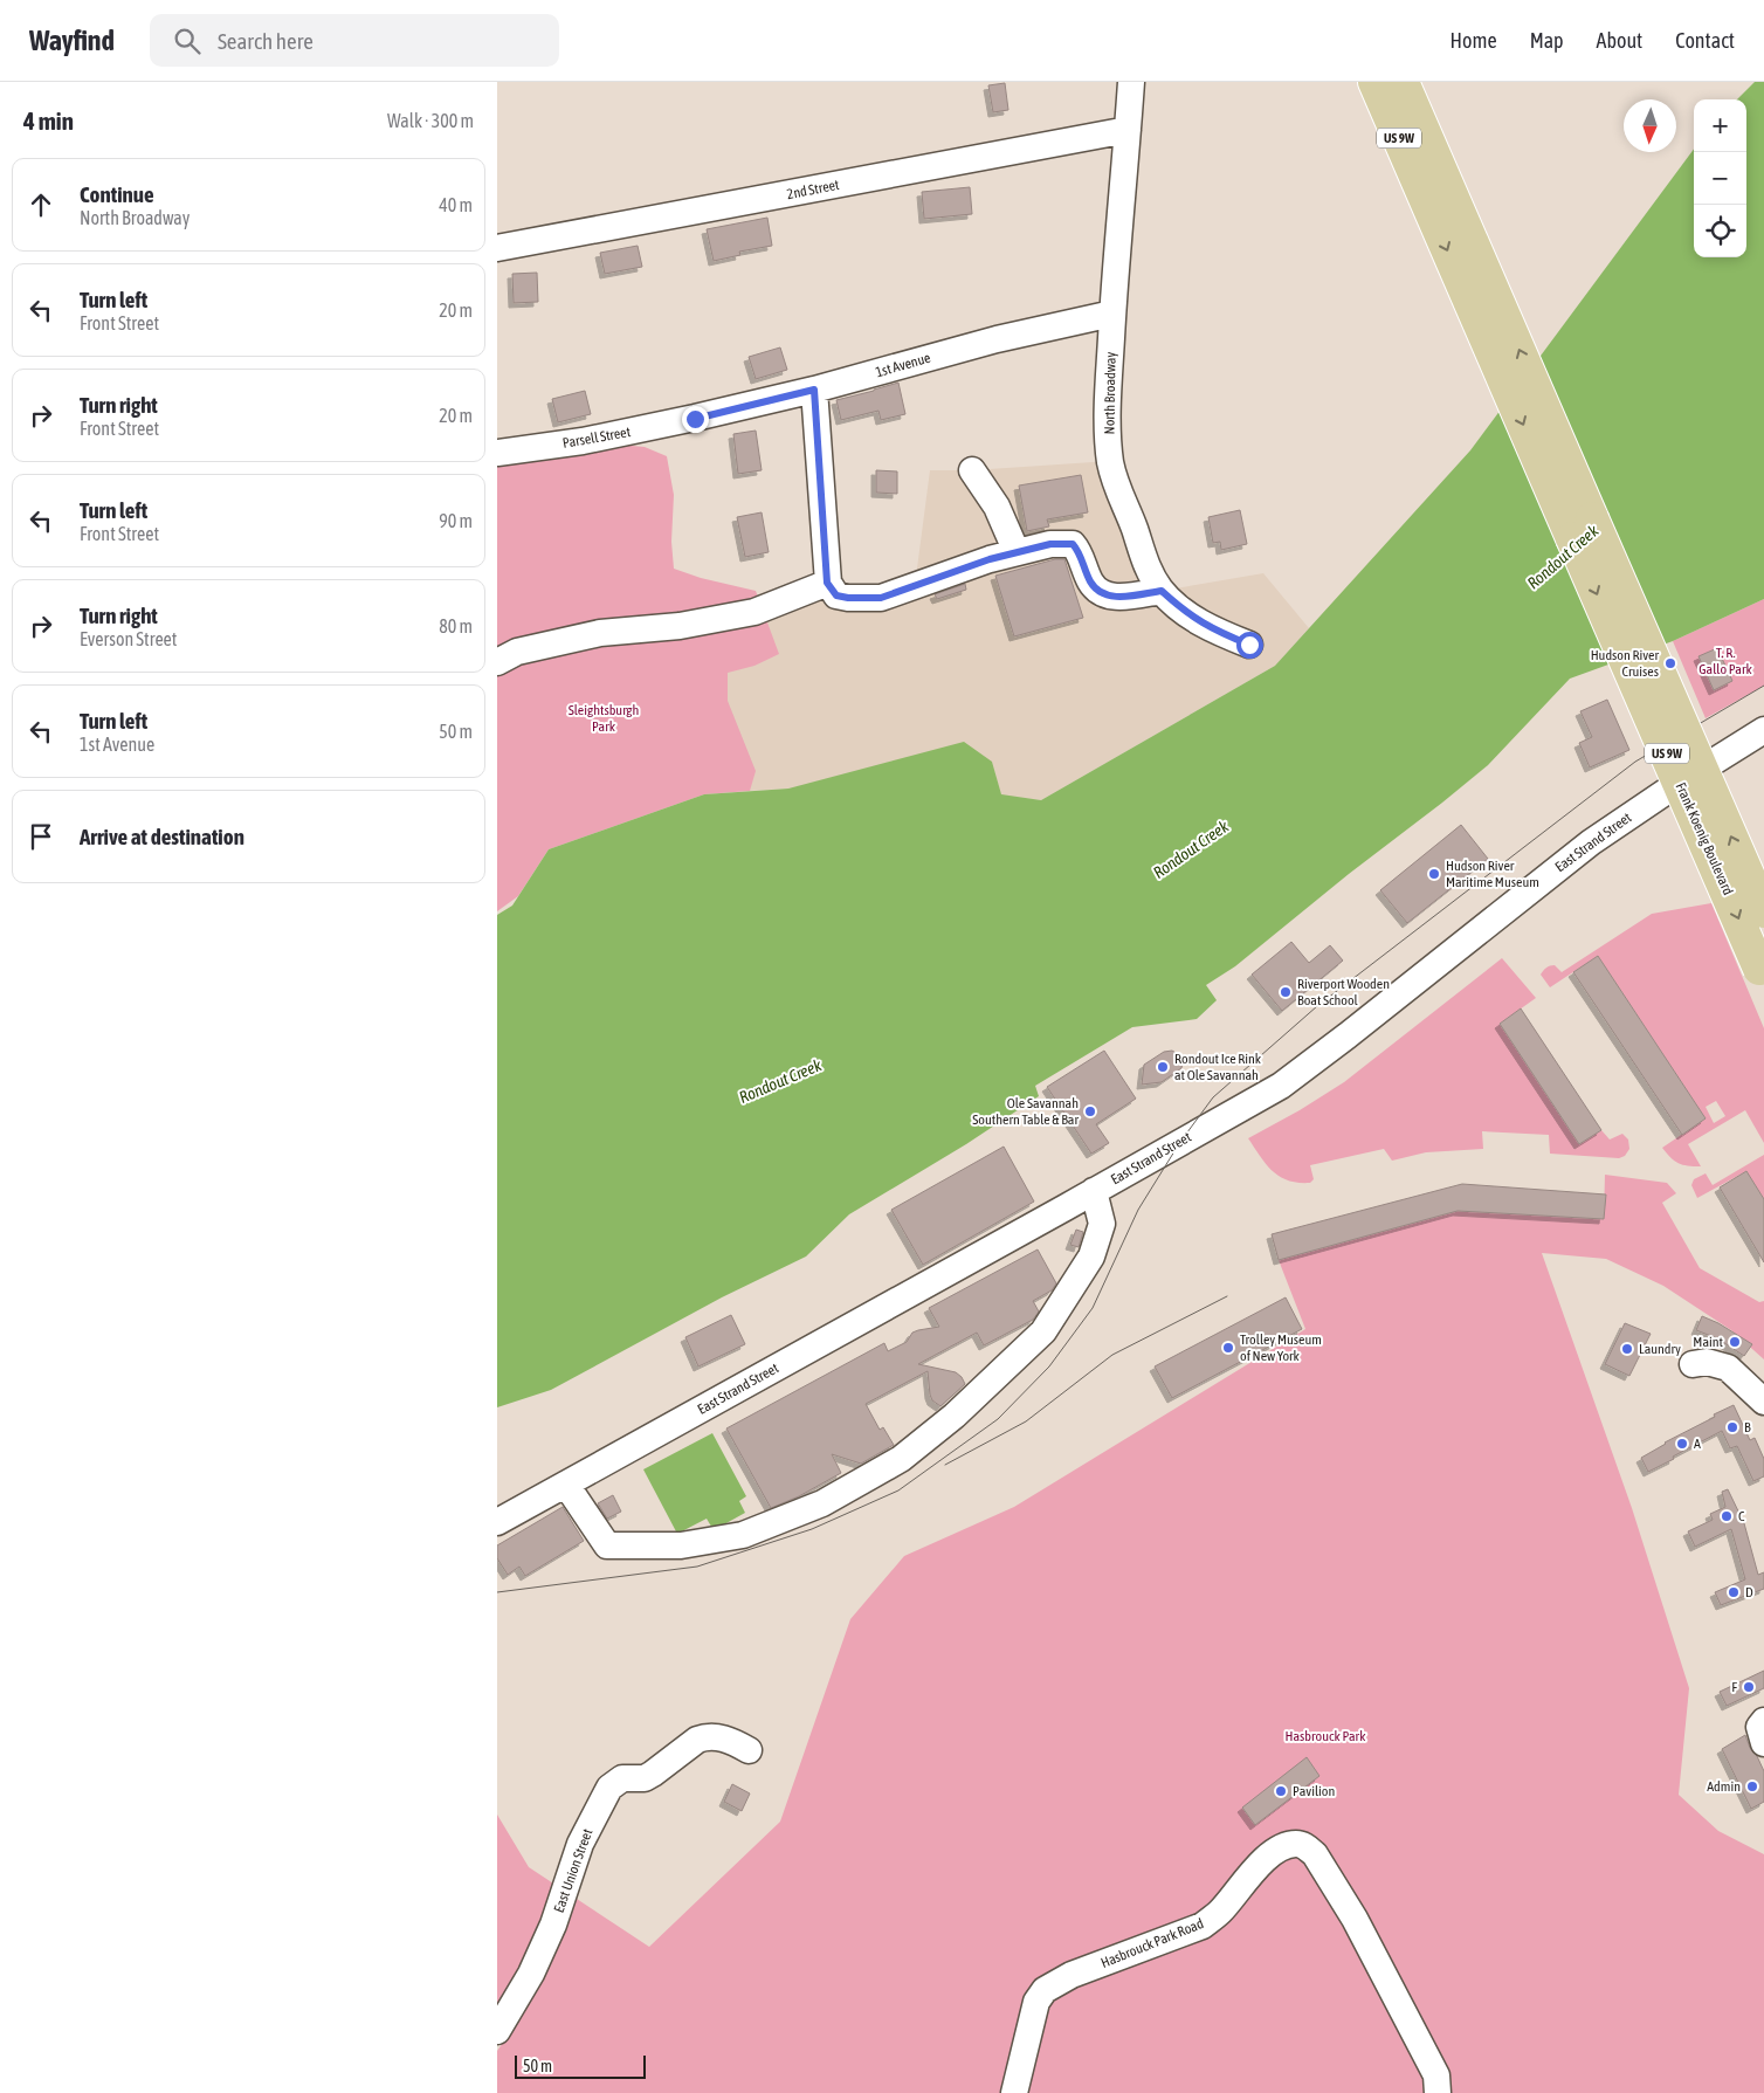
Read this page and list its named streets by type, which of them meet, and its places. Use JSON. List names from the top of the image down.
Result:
{
  "streets": {
    "main road": ["US 9W", "Frank Koenig Boulevard"],
    "street": [
      "2nd Street",
      "1st Avenue",
      "North Broadway",
      "Parsell Street",
      "East Strand Street",
      "East Union Street",
      "Hasbrouck Park Road"
    ]
  },
  "crossings": [
    ["US 9W", "Frank Koenig Boulevard"],
    ["2nd Street", "North Broadway"],
    ["1st Avenue", "North Broadway"],
    ["1st Avenue", "Parsell Street"]
  ],
  "water": ["Rondout Creek"],
  "parks": ["T. R. Gallo Park", "Sleightsburgh Park", "Hasbrouck Park"],
  "places": [
    "Hudson River Cruises",
    "Hudson River Maritime Museum",
    "Riverport Wooden Boat School",
    "Rondout Ice Rink at Ole Savannah",
    "Ole Savannah Southern Table & Bar",
    "Maint",
    "Trolley Museum of New York",
    "Laundry",
    "B",
    "A",
    "C",
    "D",
    "F",
    "Admin",
    "Pavilion"
  ],
  "scale_bar": "50 m",
  "north": "bottom",
  "page": {
    "header": "Wayfind",
    "search": "Search here",
    "nav": [
      "Home",
      "Map",
      "About",
      "Contact"
    ],
    "heading": ["4 min", "Walk · 300 m"],
    "map_buttons": ["+", "−"],
    "list": [
      ["Continue", "North Broadway", "40 m"],
      ["Turn left", "Front Street", "20 m"],
      ["Turn right", "Front Street", "20 m"],
      ["Turn left", "Front Street", "90 m"],
      ["Turn right", "Everson Street", "80 m"],
      ["Turn left", "1st Avenue", "50 m"],
      "Arrive at destination"
    ],
    "scale": "50 m"
  }
}
